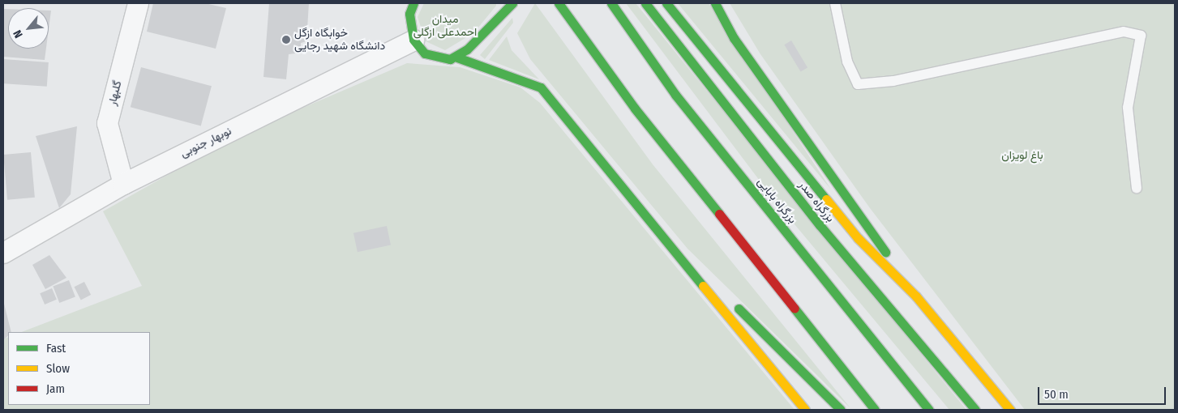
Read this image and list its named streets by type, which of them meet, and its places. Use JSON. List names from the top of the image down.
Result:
{
  "streets": {
    "main road": ["بزرگراه بابایی", "بزرگراه صدر"],
    "street": ["گلبهار", "نوبهار جنوبی"]
  },
  "crossings": [
    ["گلبهار", "نوبهار جنوبی"]
  ],
  "parks": ["میدان احمدعلی ازگلی", "باغ لویزان"],
  "places": ["خوابگاه ازگل دانشگاه شهید رجایی"],
  "legend": ["Fast", "Slow", "Jam"],
  "scale_bar": "50 m",
  "north": "bottom left"
}
